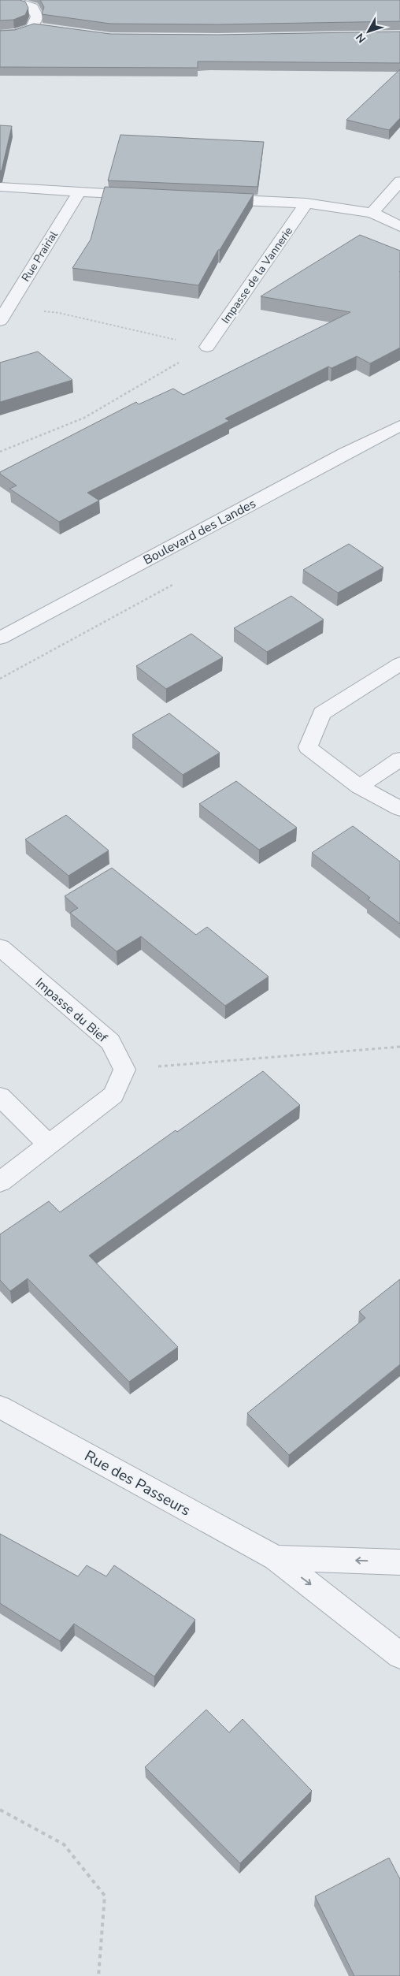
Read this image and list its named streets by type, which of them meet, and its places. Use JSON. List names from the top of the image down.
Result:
{
  "streets": {
    "street": [
      "Rue Prairial",
      "Impasse de la Vannerie",
      "Boulevard des Landes",
      "Impasse du Bief",
      "Rue des Passeurs"
    ]
  },
  "north": "bottom left"
}
